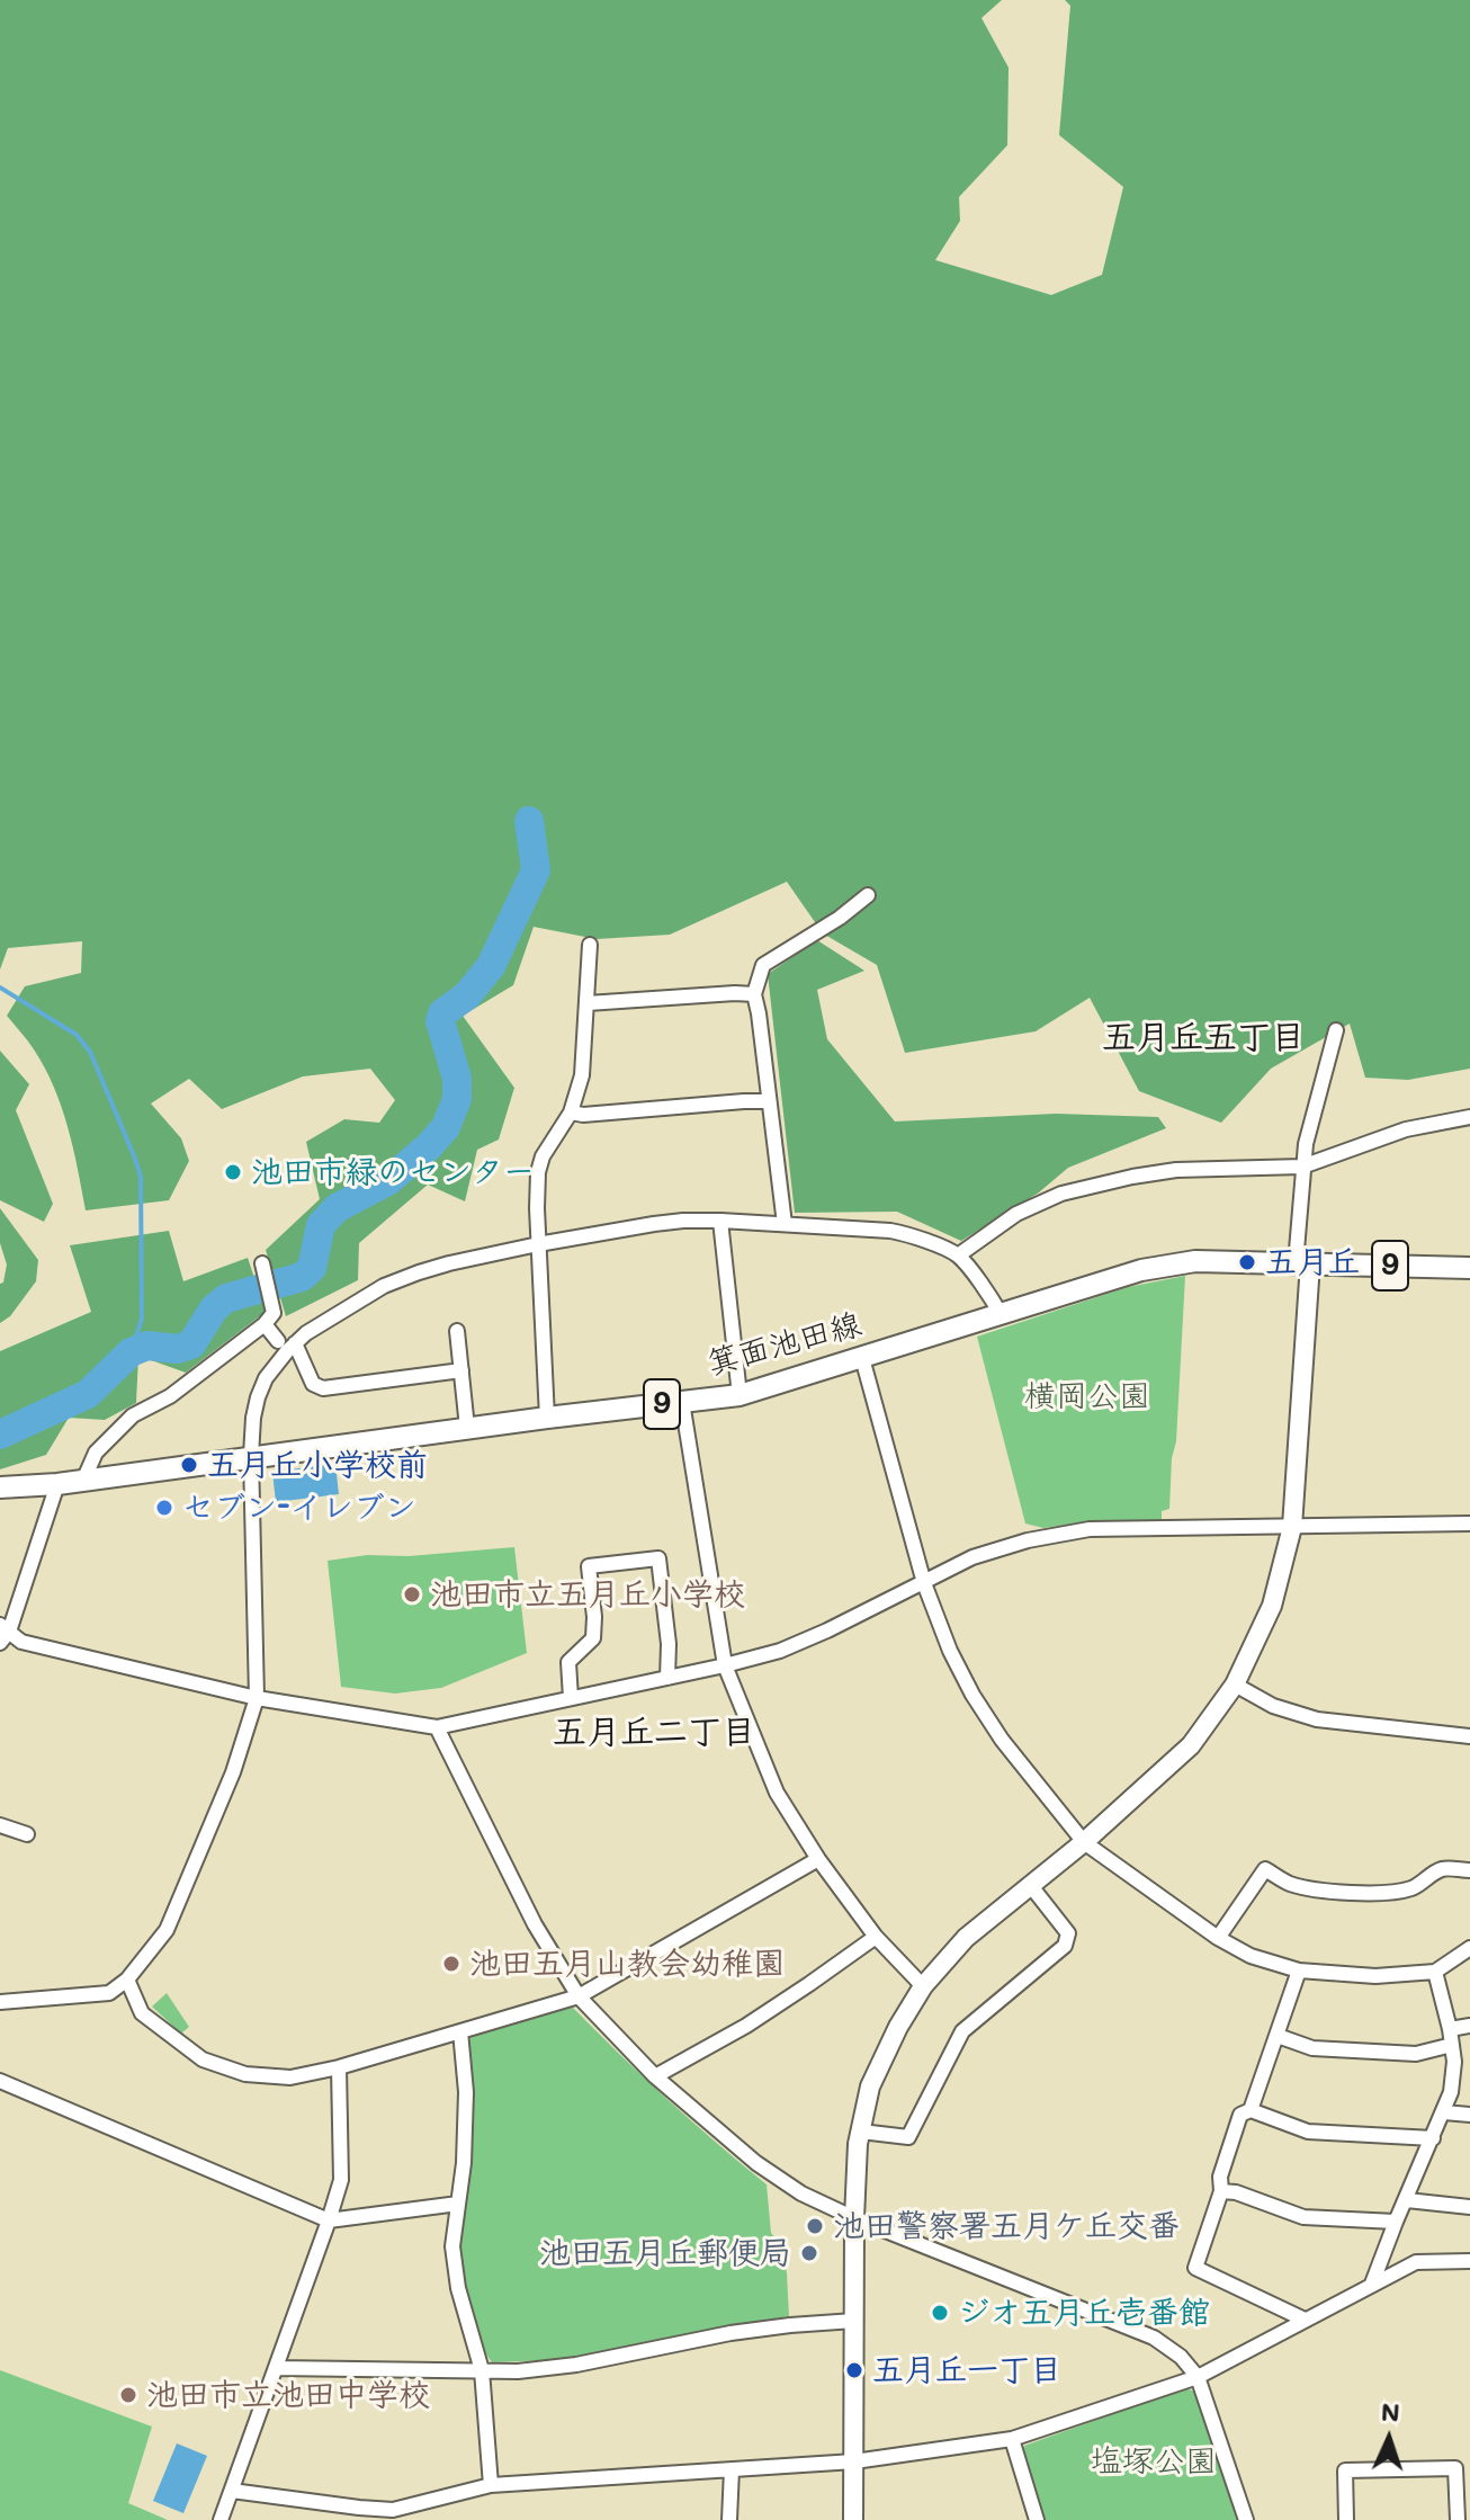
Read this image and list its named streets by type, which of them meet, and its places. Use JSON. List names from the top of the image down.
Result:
{
  "streets": {
    "main road": ["9", "箕面池田線"]
  },
  "districts": ["五月丘五丁目", "五月丘二丁目"],
  "parks": ["横岡公園", "塩塚公園"],
  "places": [
    "池田市緑のセンター",
    "五月丘",
    "五月丘小学校前",
    "セブン-イレブン",
    "池田市立五月丘小学校",
    "池田五月山教会幼稚園",
    "池田警察署五月ケ丘交番",
    "池田五月丘郵便局",
    "ジオ五月丘壱番館",
    "五月丘一丁目",
    "池田市立池田中学校"
  ],
  "north": "top"
}
